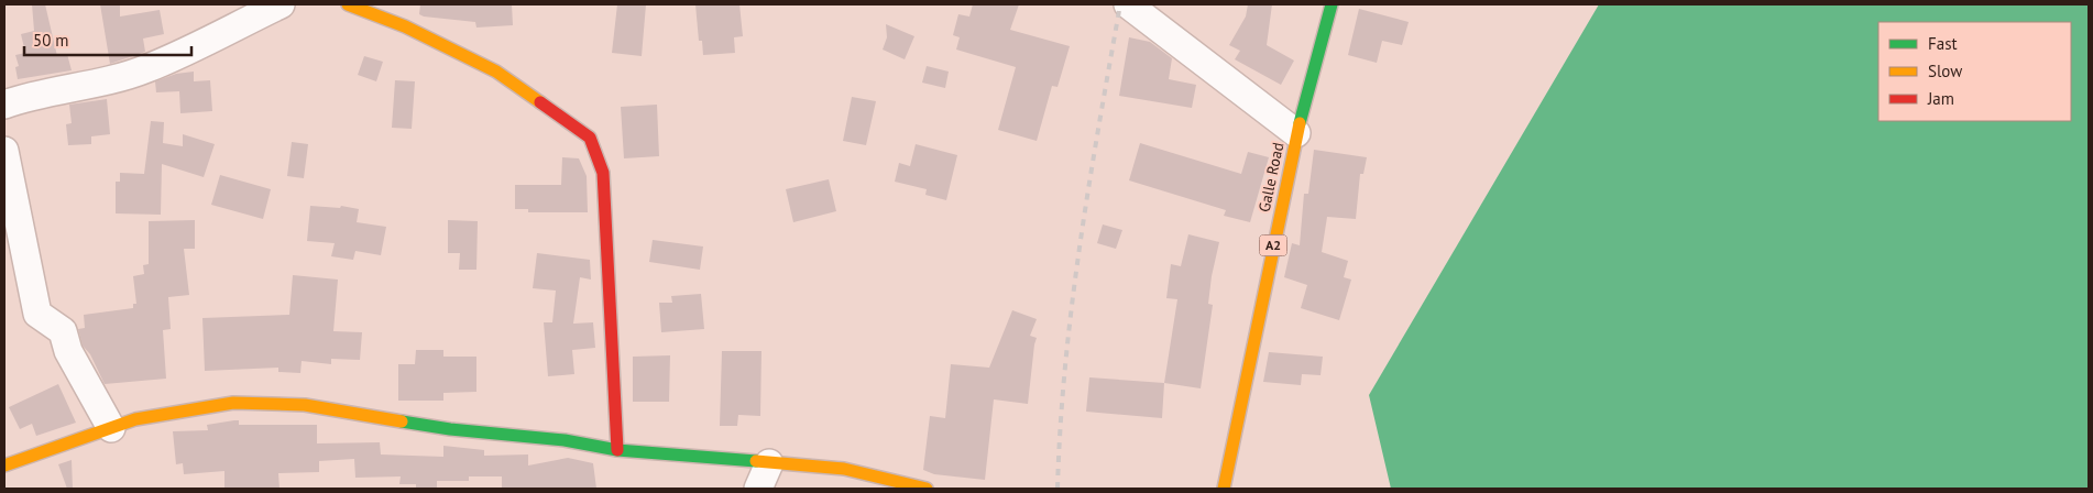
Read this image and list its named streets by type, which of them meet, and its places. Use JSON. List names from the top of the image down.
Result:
{
  "streets": {
    "main road": ["Galle Road", "A2"]
  },
  "legend": ["Fast", "Slow", "Jam"],
  "scale_bar": "50 m"
}
